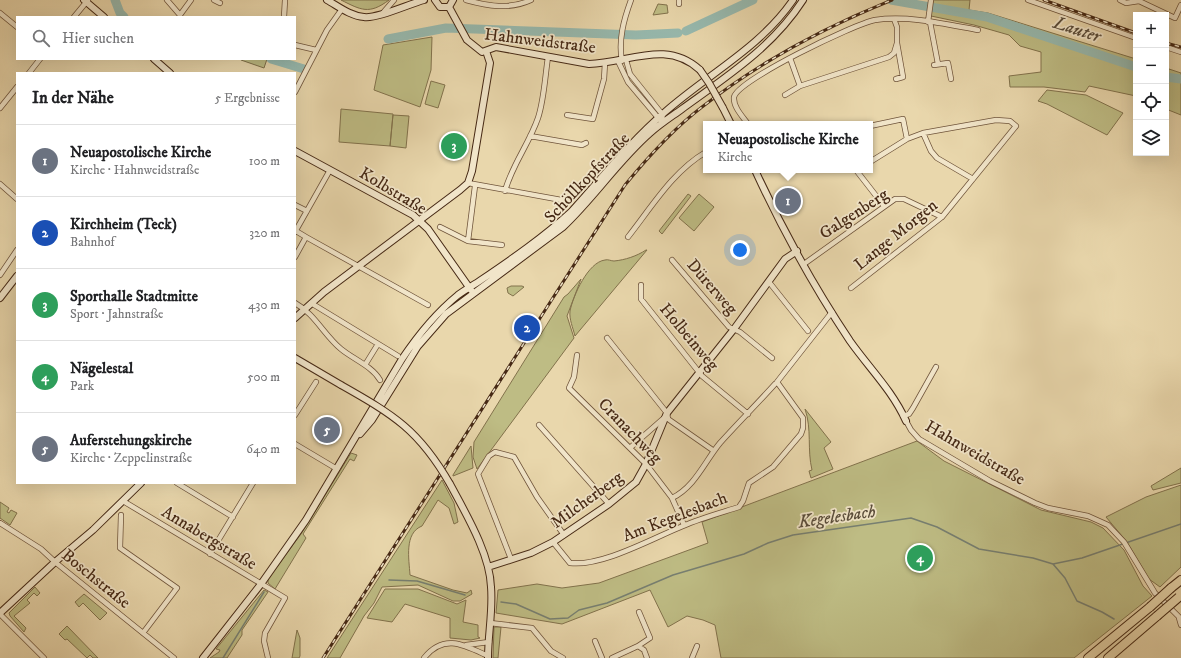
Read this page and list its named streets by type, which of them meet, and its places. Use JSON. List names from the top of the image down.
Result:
{
  "streets": {
    "street": [
      "Hahnweidstraße",
      "Schöllkopfstraße",
      "Kolbstraße",
      "Galgenberg",
      "Lange Morgen",
      "Dürerweg",
      "Holbeinweg",
      "Cranachweg",
      "Milcherberg",
      "Am Kegelesbach",
      "Annabergstraße",
      "Boschstraße"
    ]
  },
  "crossings": [
    ["Hahnweidstraße", "Galgenberg"],
    ["Hahnweidstraße", "Milcherberg"],
    ["Hahnweidstraße", "Am Kegelesbach"],
    ["Schöllkopfstraße", "Kolbstraße"],
    ["Schöllkopfstraße", "Annabergstraße"],
    ["Galgenberg", "Lange Morgen"],
    ["Dürerweg", "Milcherberg"],
    ["Holbeinweg", "Milcherberg"],
    ["Cranachweg", "Milcherberg"],
    ["Cranachweg", "Am Kegelesbach"],
    ["Milcherberg", "Am Kegelesbach"]
  ],
  "water": ["Lauter", "Kegelesbach"],
  "page": {
    "map_buttons": ["+", "−"],
    "search": "Hier suchen",
    "heading": ["In der Nähe", "5 Ergebnisse"],
    "popup": ["Neuapostolische Kirche", "Kirche"],
    "list": [
      {
        "mark": "1",
        "name": "Neuapostolische Kirche",
        "note": "Kirche · Hahnweidstraße",
        "value": "100 m"
      },
      {
        "mark": "2",
        "name": "Kirchheim (Teck)",
        "note": "Bahnhof",
        "value": "320 m"
      },
      {
        "mark": "3",
        "name": "Sporthalle Stadtmitte",
        "note": "Sport · Jahnstraße",
        "value": "430 m"
      },
      {
        "mark": "4",
        "name": "Nägelestal",
        "note": "Park",
        "value": "500 m"
      },
      {
        "mark": "5",
        "name": "Auferstehungskirche",
        "note": "Kirche · Zeppelinstraße",
        "value": "640 m"
      }
    ],
    "pins": [
      "3",
      "1",
      "2",
      "5",
      "4"
    ]
  }
}
